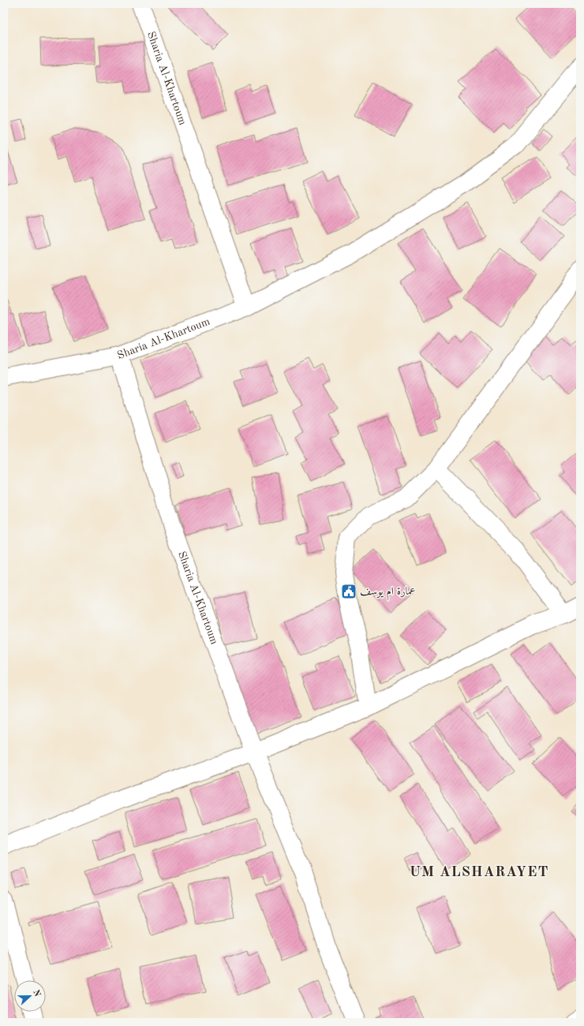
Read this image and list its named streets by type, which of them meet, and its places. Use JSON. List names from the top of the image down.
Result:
{
  "streets": {
    "street": ["Sharia Al-Khartoum"]
  },
  "districts": ["UM ALSHARAYET"],
  "places": {
    "public building": ["عمارة ام يوسف"]
  },
  "north": "right"
}
